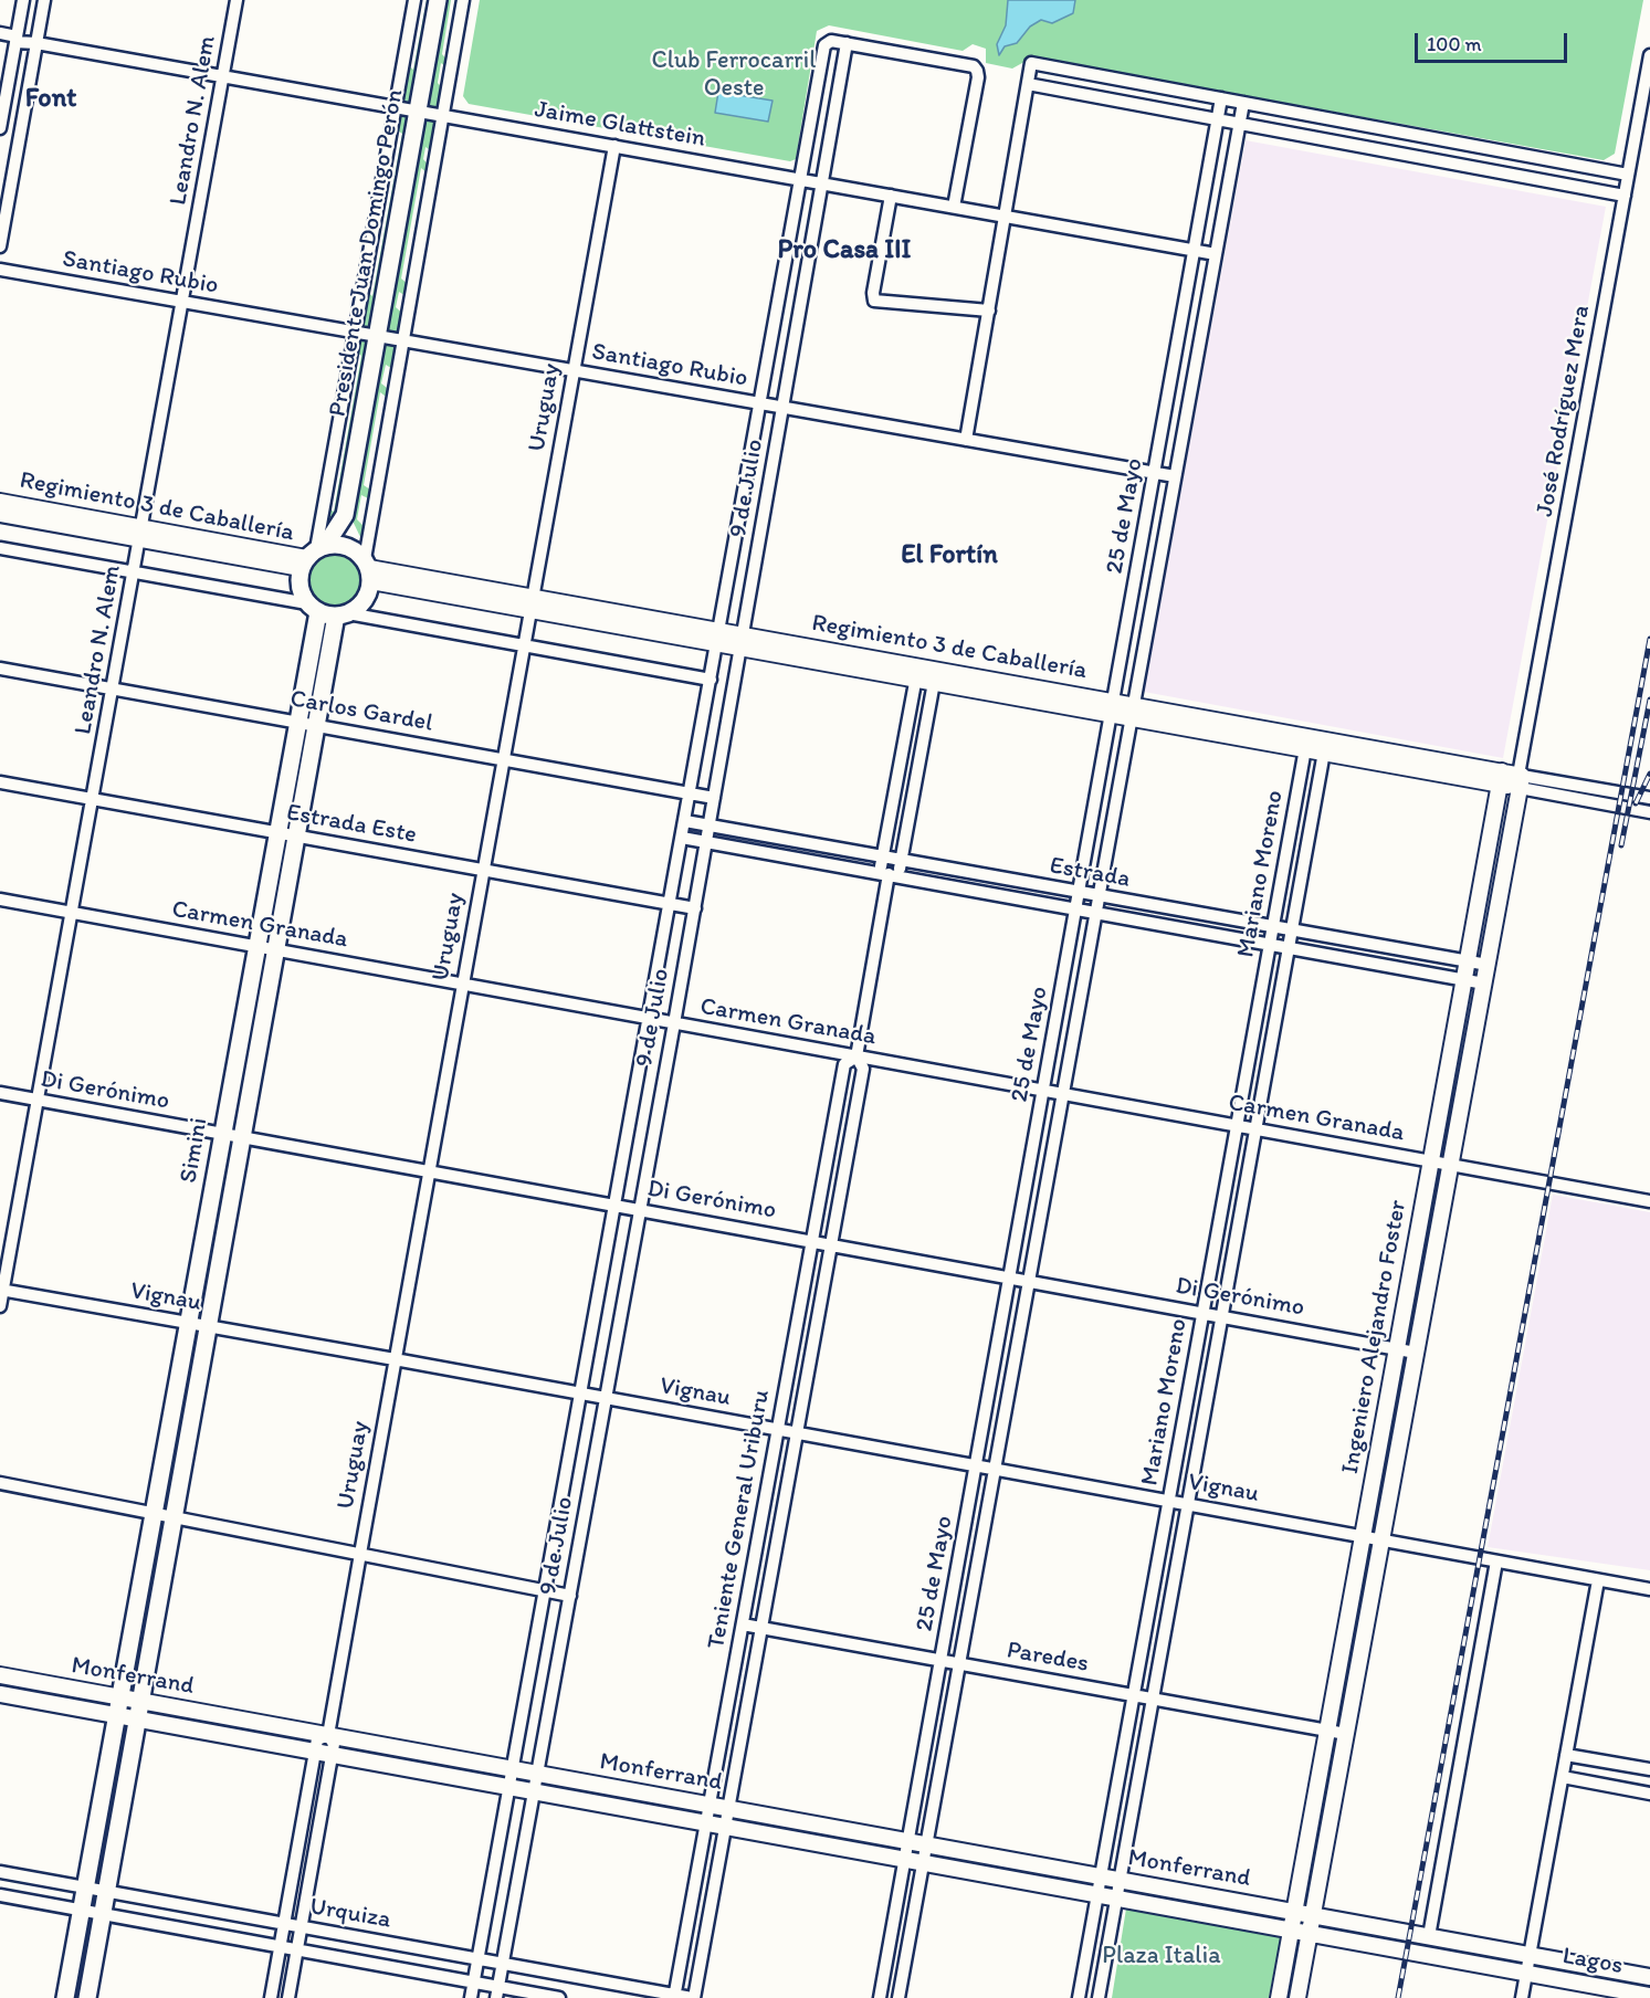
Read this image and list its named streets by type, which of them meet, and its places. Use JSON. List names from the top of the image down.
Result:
{
  "streets": {
    "main road": ["Presidente Juan Domingo Perón", "Simini"],
    "street": [
      "Leandro N. Alem",
      "Jaime Glattstein",
      "Santiago Rubio",
      "Uruguay",
      "José Rodríguez Mera",
      "9 de Julio",
      "Regimiento 3 de Caballería",
      "25 de Mayo",
      "Carlos Gardel",
      "Estrada Este",
      "Estrada",
      "Mariano Moreno",
      "Carmen Granada",
      "Di Gerónimo",
      "Vignau",
      "Ingeniero Alejandro Foster",
      "Teniente General Uriburu",
      "Paredes",
      "Monferrand",
      "Urquiza",
      "Lagos"
    ]
  },
  "crossings": [
    ["Leandro N. Alem", "Jaime Glattstein"],
    ["Leandro N. Alem", "Santiago Rubio"],
    ["Leandro N. Alem", "Regimiento 3 de Caballería"],
    ["Leandro N. Alem", "Carlos Gardel"],
    ["Leandro N. Alem", "Estrada Este"],
    ["Leandro N. Alem", "Carmen Granada"],
    ["Leandro N. Alem", "Di Gerónimo"],
    ["Leandro N. Alem", "Vignau"],
    ["Jaime Glattstein", "Presidente Juan Domingo Perón"],
    ["Jaime Glattstein", "Uruguay"],
    ["Jaime Glattstein", "9 de Julio"],
    ["Jaime Glattstein", "25 de Mayo"],
    ["Presidente Juan Domingo Perón", "Santiago Rubio"],
    ["Presidente Juan Domingo Perón", "Regimiento 3 de Caballería"],
    ["Presidente Juan Domingo Perón", "Simini"],
    ["Santiago Rubio", "Uruguay"],
    ["Santiago Rubio", "9 de Julio"],
    ["Santiago Rubio", "25 de Mayo"],
    ["Uruguay", "Regimiento 3 de Caballería"],
    ["Uruguay", "Carlos Gardel"],
    ["Uruguay", "Estrada Este"],
    ["Uruguay", "Carmen Granada"],
    ["Uruguay", "Di Gerónimo"],
    ["Uruguay", "Vignau"],
    ["Uruguay", "Monferrand"],
    ["Uruguay", "Urquiza"],
    ["José Rodríguez Mera", "Regimiento 3 de Caballería"],
    ["José Rodríguez Mera", "Ingeniero Alejandro Foster"],
    ["9 de Julio", "Regimiento 3 de Caballería"],
    ["9 de Julio", "Carlos Gardel"],
    ["9 de Julio", "Estrada Este"],
    ["9 de Julio", "Estrada"],
    ["9 de Julio", "Carmen Granada"],
    ["9 de Julio", "Di Gerónimo"],
    ["9 de Julio", "Vignau"],
    ["9 de Julio", "Monferrand"],
    ["9 de Julio", "Urquiza"],
    ["Regimiento 3 de Caballería", "25 de Mayo"],
    ["Regimiento 3 de Caballería", "Mariano Moreno"],
    ["Regimiento 3 de Caballería", "Simini"],
    ["Regimiento 3 de Caballería", "Ingeniero Alejandro Foster"],
    ["25 de Mayo", "Estrada"],
    ["25 de Mayo", "Carmen Granada"],
    ["25 de Mayo", "Di Gerónimo"],
    ["25 de Mayo", "Vignau"],
    ["25 de Mayo", "Paredes"],
    ["25 de Mayo", "Monferrand"],
    ["Carlos Gardel", "Simini"],
    ["Estrada Este", "Simini"],
    ["Estrada", "Mariano Moreno"],
    ["Estrada", "Ingeniero Alejandro Foster"],
    ["Estrada", "Teniente General Uriburu"],
    ["Mariano Moreno", "Carmen Granada"],
    ["Mariano Moreno", "Di Gerónimo"],
    ["Mariano Moreno", "Vignau"],
    ["Mariano Moreno", "Paredes"],
    ["Mariano Moreno", "Monferrand"],
    ["Carmen Granada", "Simini"],
    ["Carmen Granada", "Ingeniero Alejandro Foster"],
    ["Carmen Granada", "Teniente General Uriburu"],
    ["Di Gerónimo", "Simini"],
    ["Di Gerónimo", "Ingeniero Alejandro Foster"],
    ["Di Gerónimo", "Teniente General Uriburu"],
    ["Simini", "Vignau"],
    ["Simini", "Monferrand"],
    ["Simini", "Urquiza"],
    ["Vignau", "Ingeniero Alejandro Foster"],
    ["Vignau", "Teniente General Uriburu"],
    ["Ingeniero Alejandro Foster", "Paredes"],
    ["Ingeniero Alejandro Foster", "Monferrand"],
    ["Teniente General Uriburu", "Paredes"],
    ["Teniente General Uriburu", "Monferrand"],
    ["Teniente General Uriburu", "Urquiza"],
    ["Monferrand", "Lagos"]
  ],
  "districts": ["Font", "Pro Casa III", "El Fortín"],
  "parks": ["Club Ferrocarril Oeste", "Plaza Italia"],
  "scale_bar": "100 m"
}
